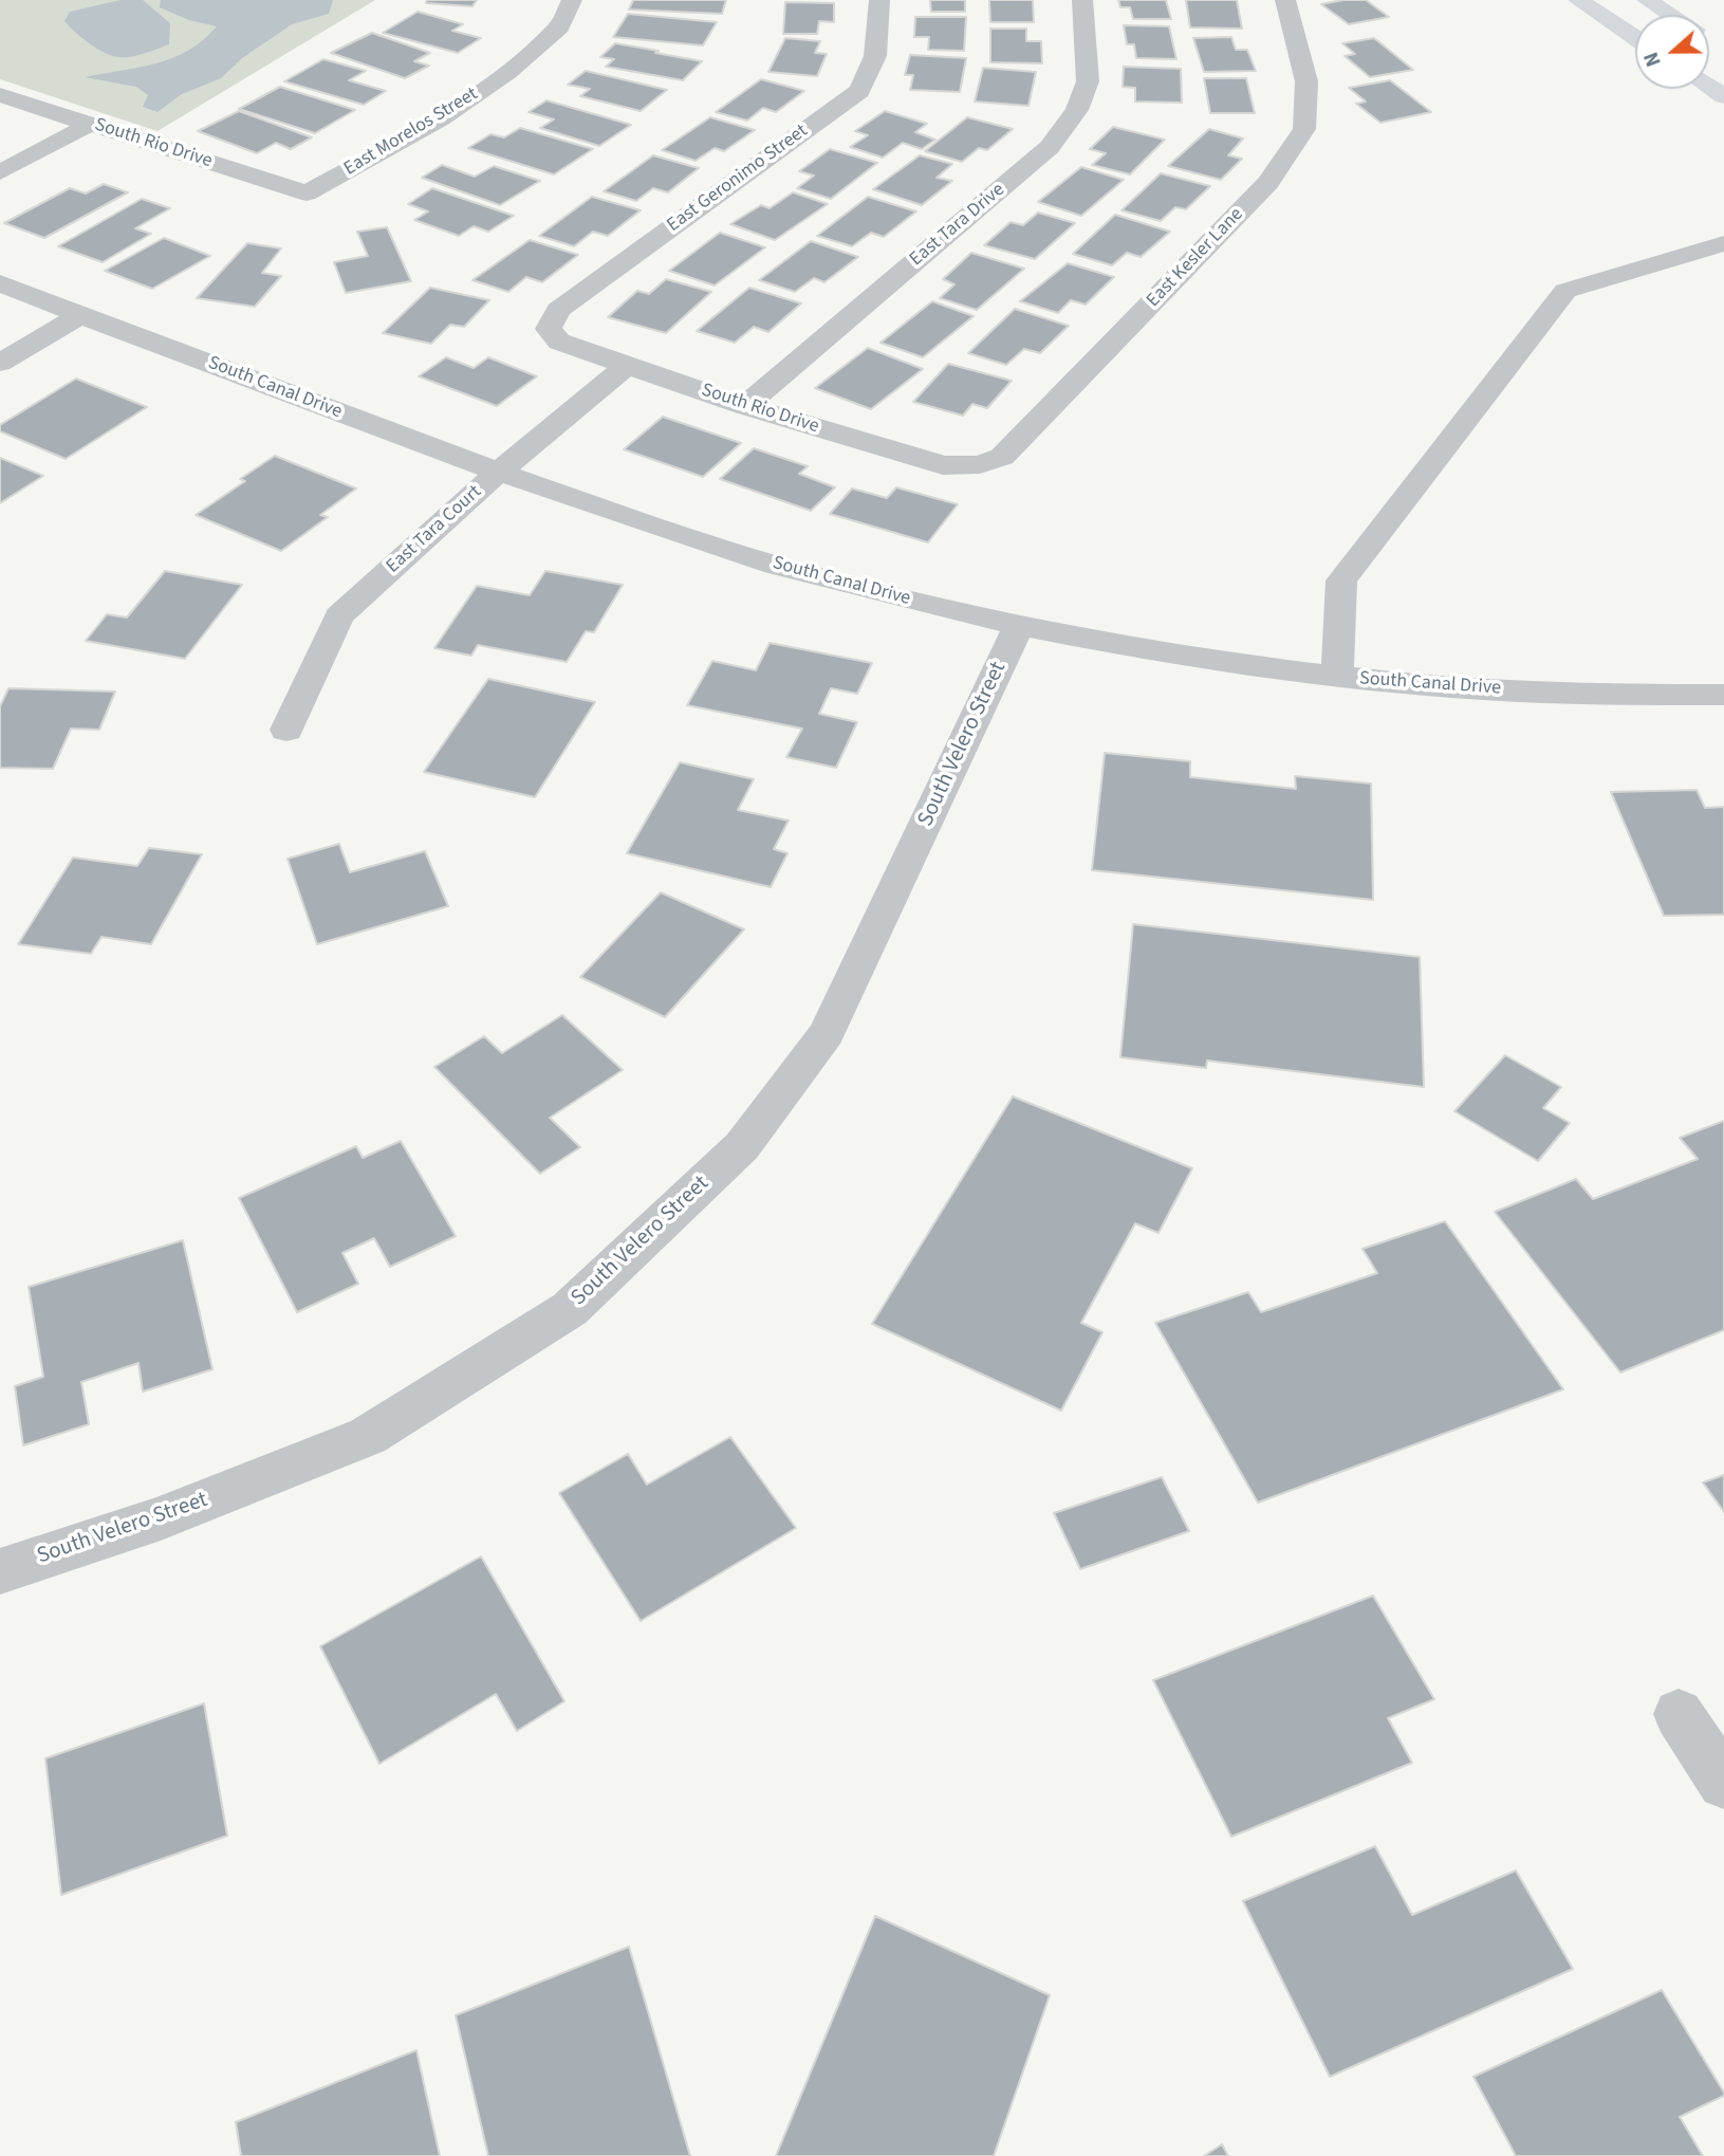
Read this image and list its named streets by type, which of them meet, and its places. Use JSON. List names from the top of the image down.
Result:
{
  "streets": {
    "street": [
      "East Morelos Street",
      "South Rio Drive",
      "East Geronimo Street",
      "East Tara Drive",
      "East Kesler Lane",
      "South Canal Drive",
      "East Tara Court",
      "South Velero Street"
    ]
  },
  "crossings": [
    ["East Morelos Street", "South Rio Drive"],
    ["South Rio Drive", "East Geronimo Street"],
    ["South Rio Drive", "East Tara Drive"],
    ["South Rio Drive", "East Kesler Lane"],
    ["South Rio Drive", "East Tara Court"],
    ["South Canal Drive", "East Tara Court"],
    ["South Canal Drive", "South Velero Street"]
  ],
  "north": "left"
}
